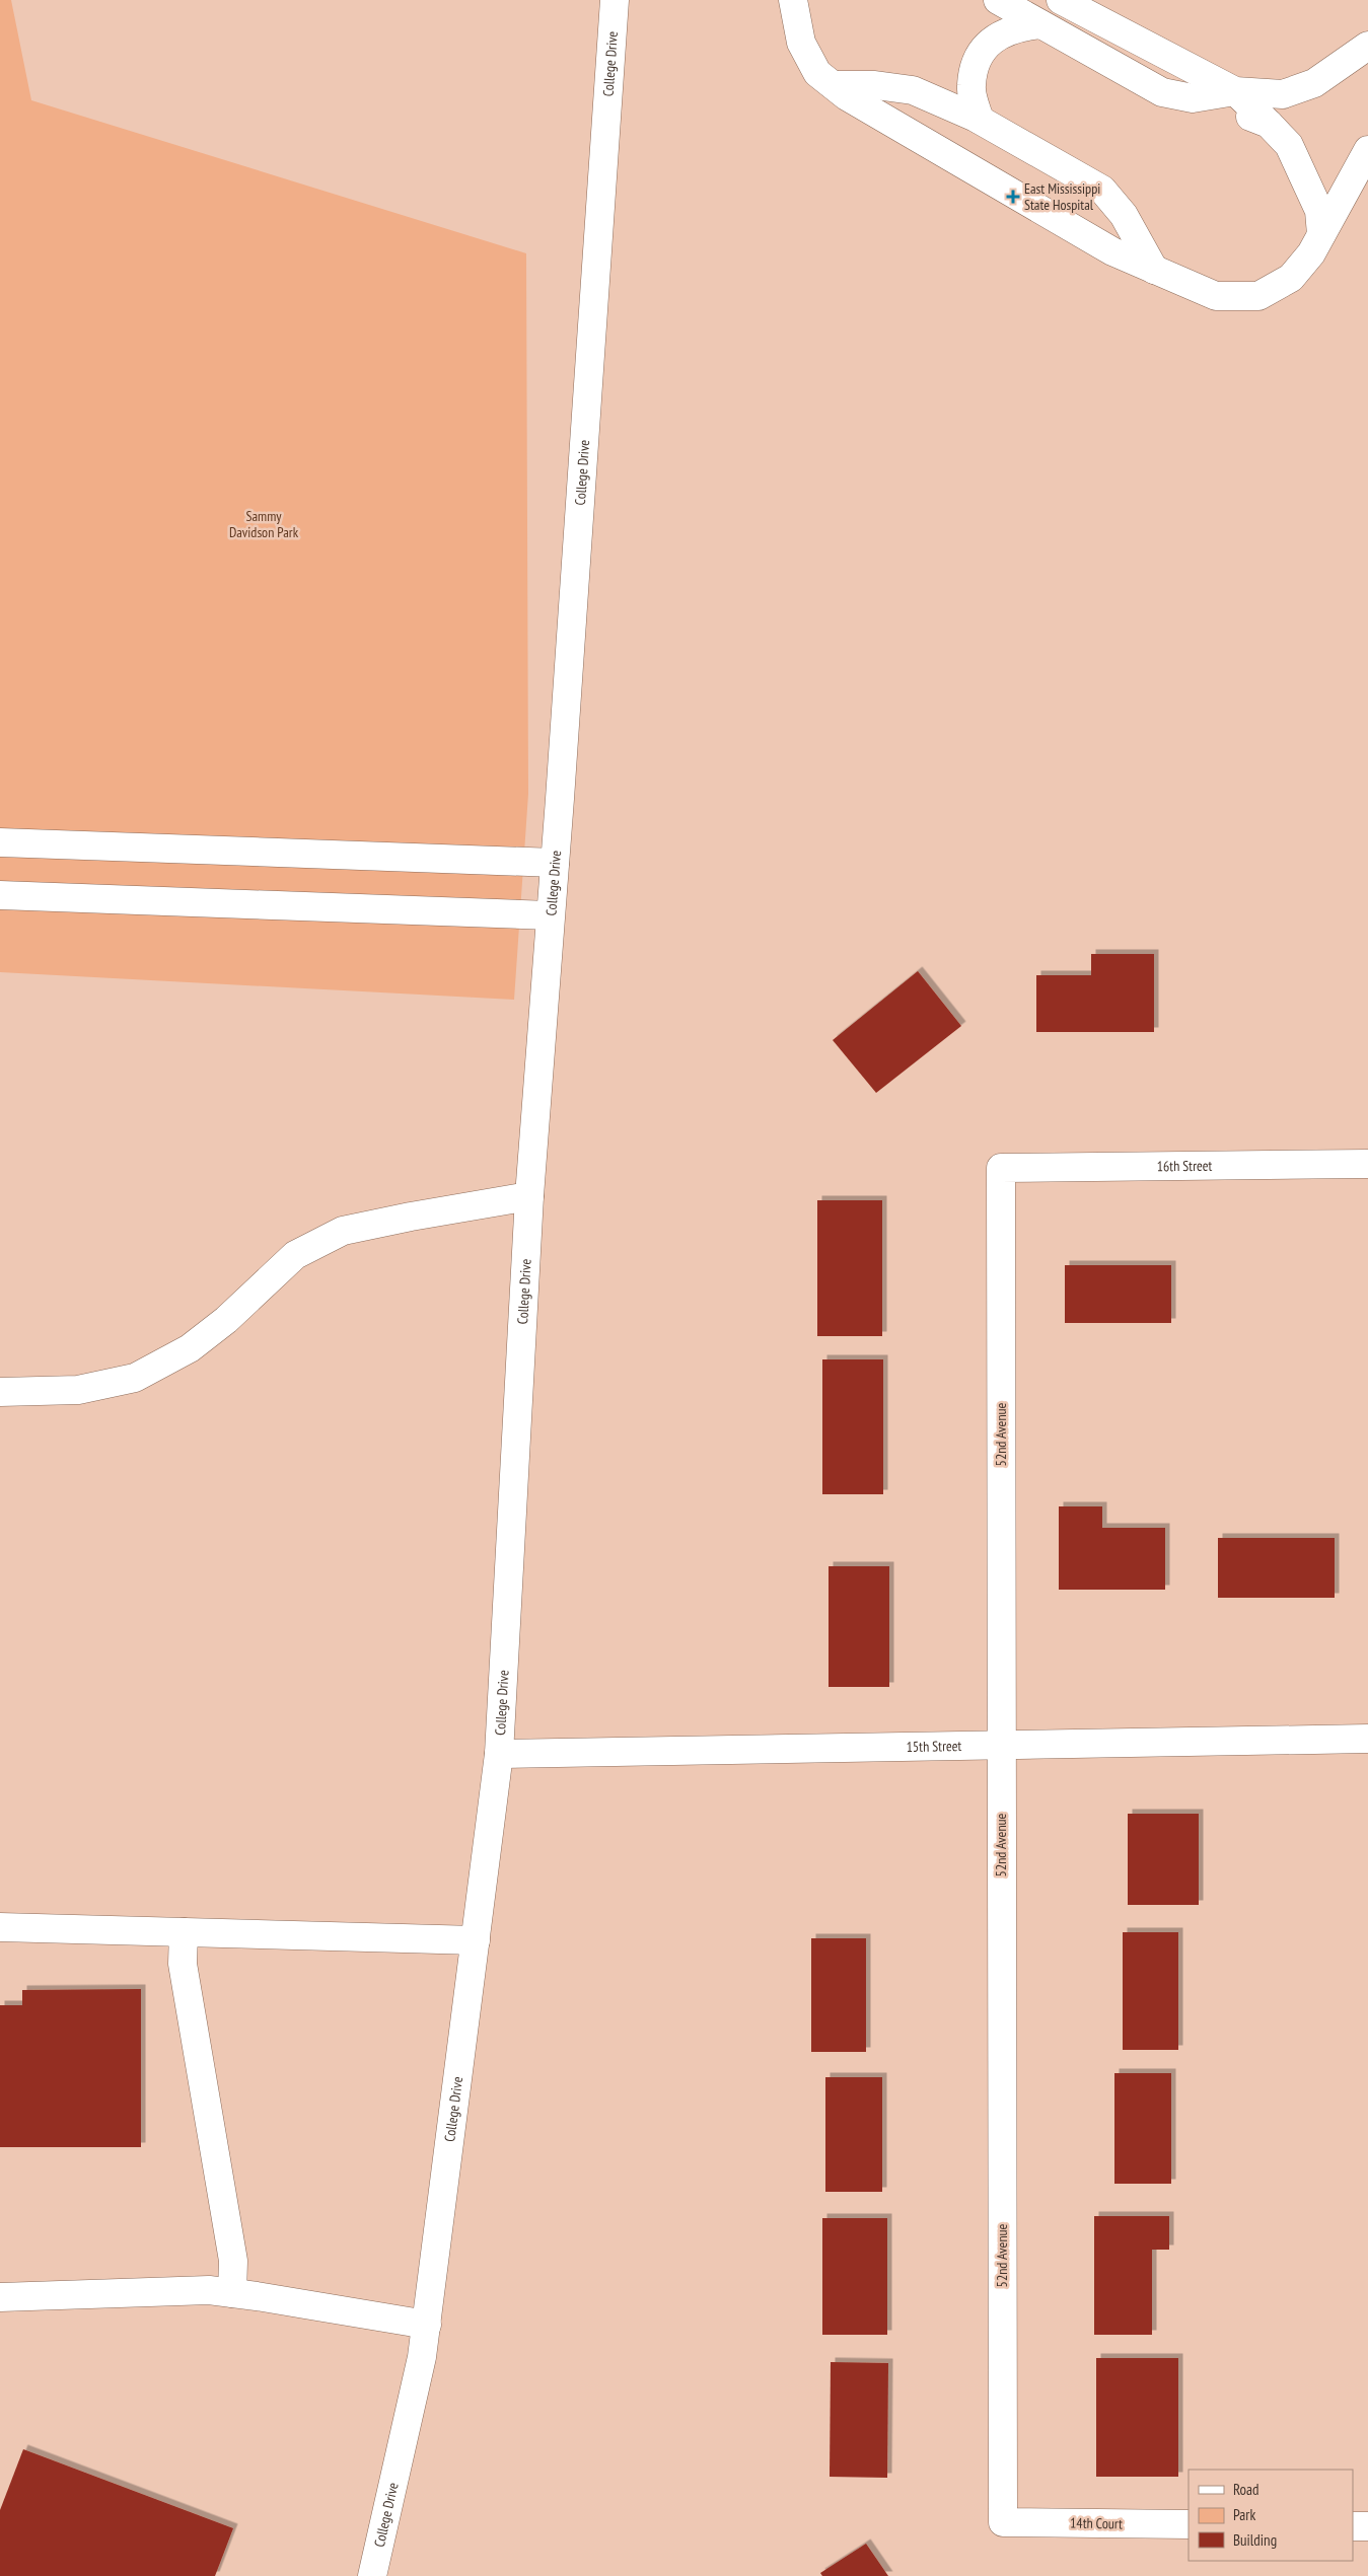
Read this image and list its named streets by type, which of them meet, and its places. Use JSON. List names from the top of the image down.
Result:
{
  "streets": {
    "street": [
      "College Drive",
      "16th Street",
      "52nd Avenue",
      "15th Street",
      "14th Court"
    ]
  },
  "crossings": [
    ["College Drive", "15th Street"],
    ["16th Street", "52nd Avenue"],
    ["52nd Avenue", "15th Street"],
    ["52nd Avenue", "14th Court"]
  ],
  "parks": ["Sammy Davidson Park"],
  "places": {
    "health": ["East Mississippi State Hospital"]
  },
  "legend": ["Road", "Park", "Building"]
}
